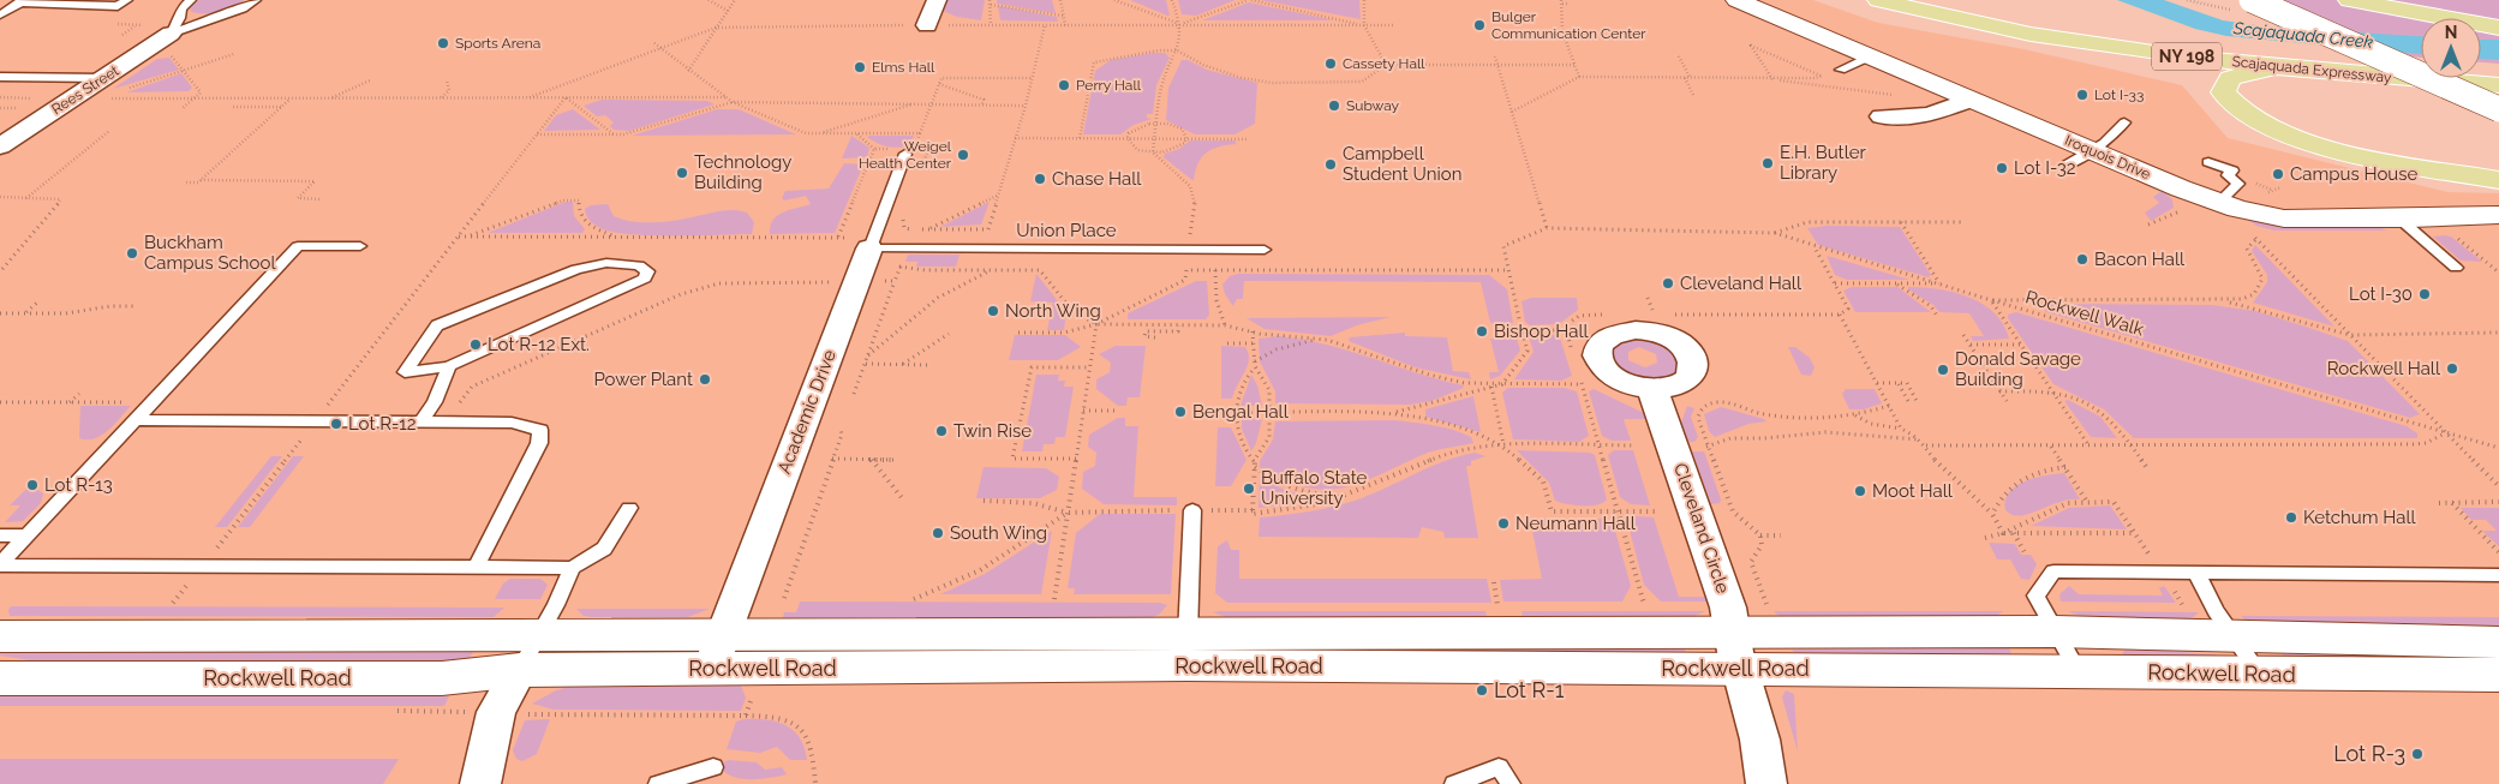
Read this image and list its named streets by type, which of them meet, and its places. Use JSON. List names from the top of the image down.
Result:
{
  "streets": {
    "highway": ["NY 198", "Scajaquada Expressway"],
    "street": [
      "Rees Street",
      "Iroquois Drive",
      "Academic Drive",
      "Cleveland Circle",
      "Rockwell Road"
    ],
    "lane": ["Union Place"],
    "path": ["Rockwell Walk"]
  },
  "crossings": [
    ["Union Place", "Academic Drive"],
    ["Academic Drive", "Rockwell Road"],
    ["Cleveland Circle", "Rockwell Road"]
  ],
  "water": ["Scajaquada Creek"],
  "places": [
    "Bulger Communication Center",
    "Sports Arena",
    "Cassety Hall",
    "Elms Hall",
    "Perry Hall",
    "Lot I-33",
    "Subway",
    "Weigel Health Center",
    "E.H. Butler Library",
    "Campbell Student Union",
    "Lot I-32",
    "Technology Building",
    "Campus House",
    "Chase Hall",
    "Buckham Campus School",
    "Bacon Hall",
    "Cleveland Hall",
    "Lot I-30",
    "North Wing",
    "Bishop Hall",
    "Lot R-12 Ext.",
    "Rockwell Hall",
    "Donald Savage Building",
    "Power Plant",
    "Bengal Hall",
    "Lot R-12",
    "Twin Rise",
    "Lot R-13",
    "Buffalo State University",
    "Moot Hall",
    "Ketchum Hall",
    "Neumann Hall",
    "South Wing",
    "Lot R-1",
    "Lot R-3"
  ],
  "north": "top"
}
